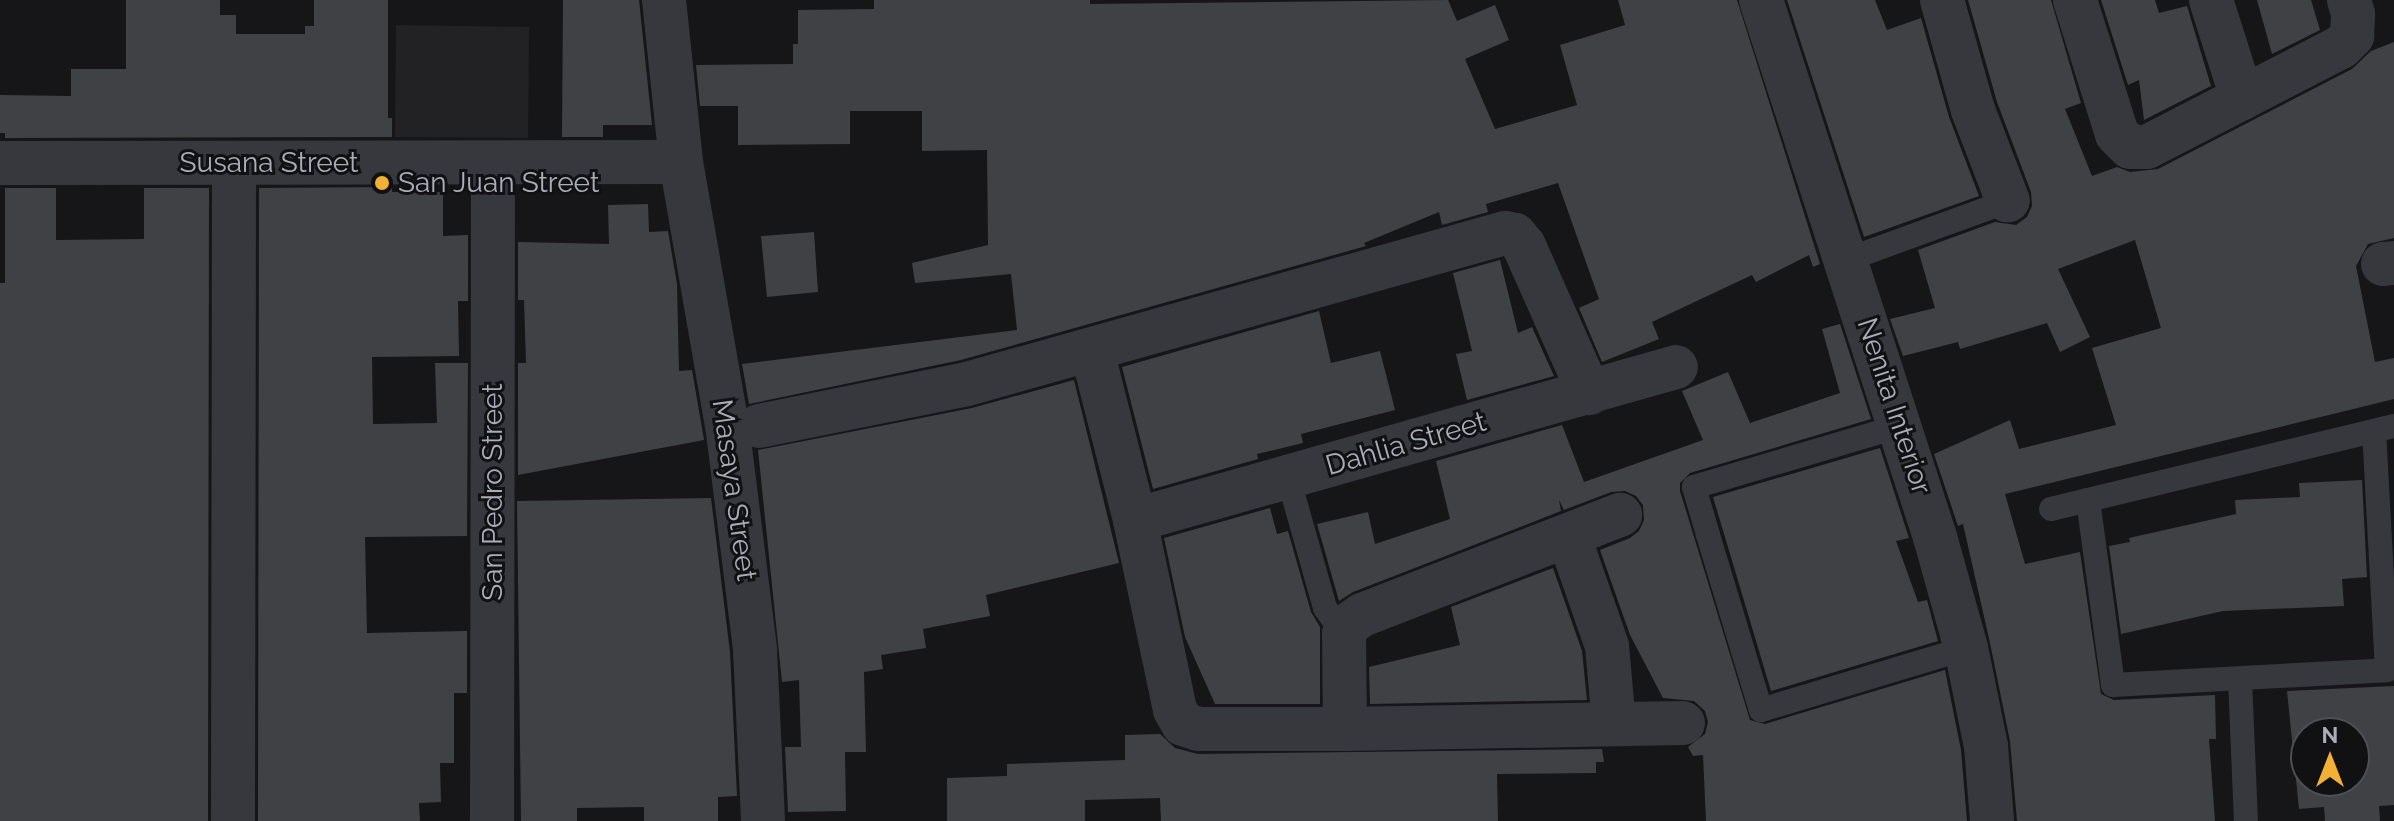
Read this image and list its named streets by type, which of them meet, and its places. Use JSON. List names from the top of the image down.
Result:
{
  "streets": {
    "street": [
      "Susana Street",
      "Nenita Interior",
      "Dahlia Street",
      "Masaya Street",
      "San Pedro Street"
    ]
  },
  "crossings": [
    ["Susana Street", "Masaya Street"],
    ["Susana Street", "San Pedro Street"]
  ],
  "places": ["San Juan Street"],
  "north": "top"
}
